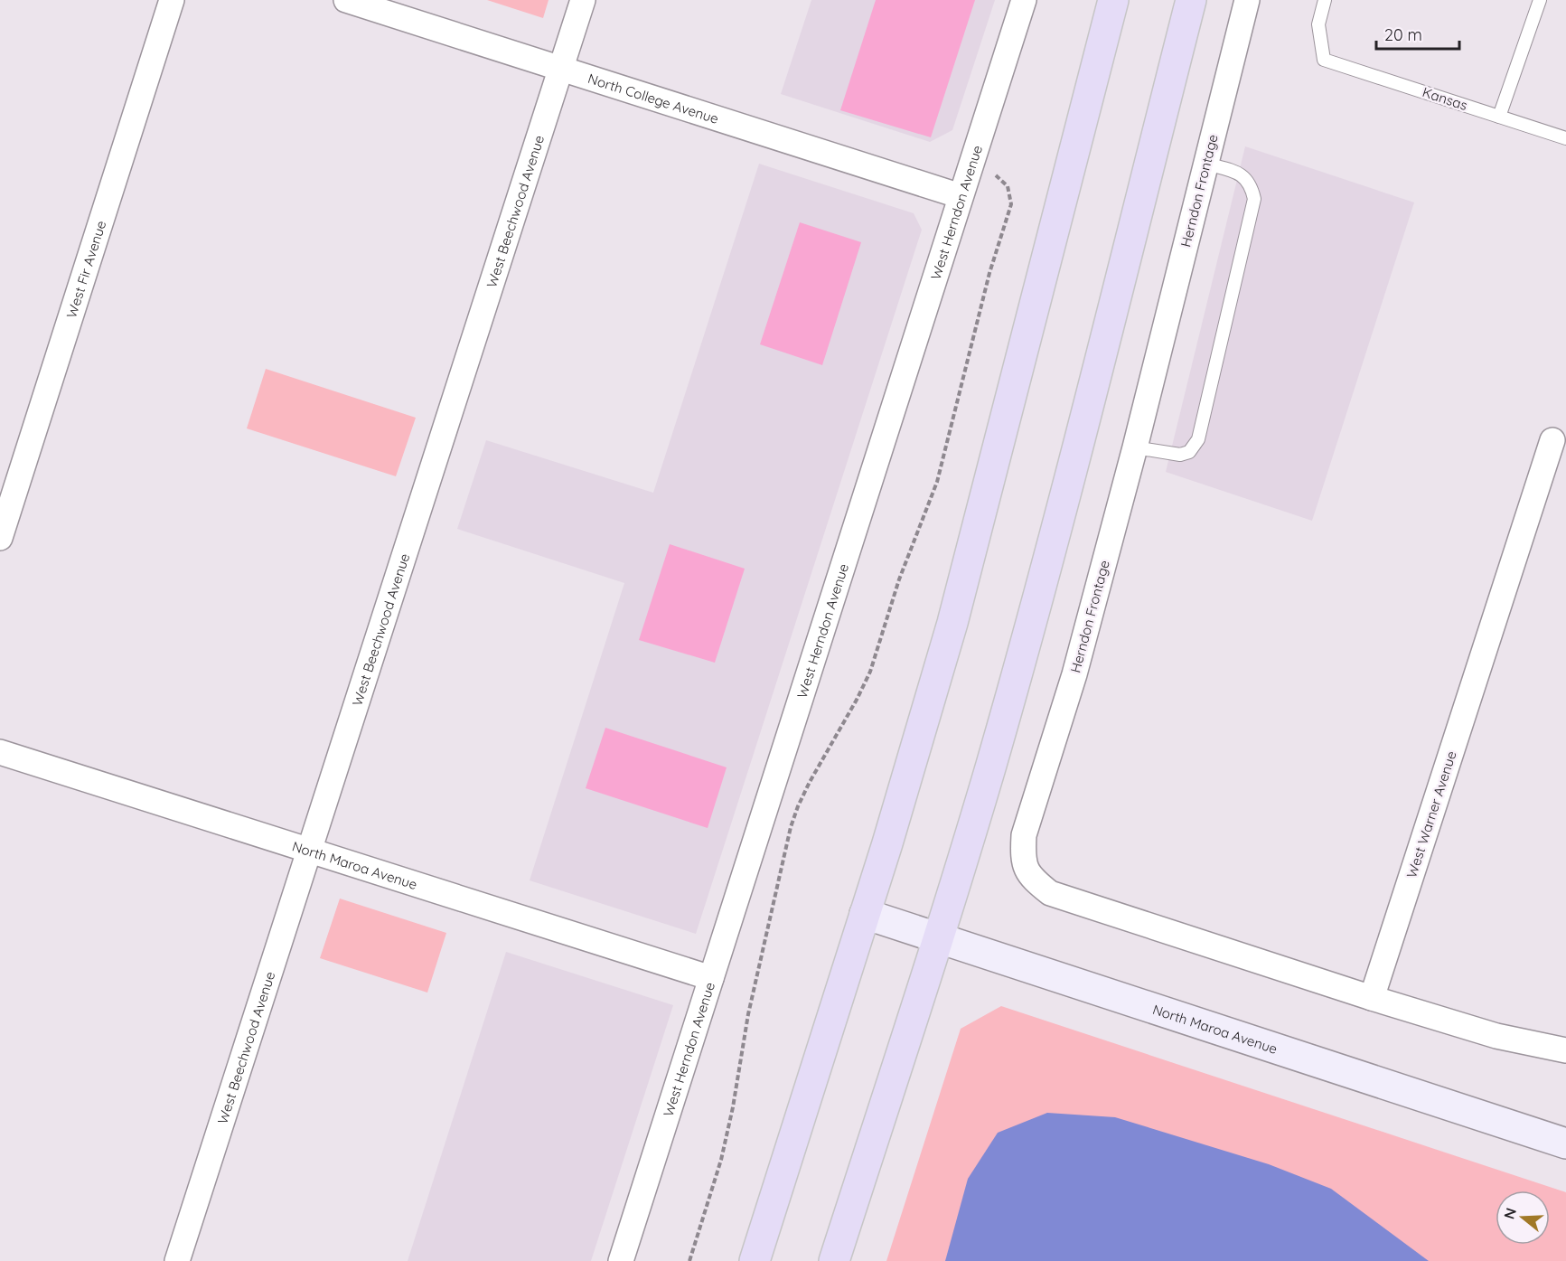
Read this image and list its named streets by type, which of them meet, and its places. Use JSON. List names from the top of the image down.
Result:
{
  "streets": {
    "main road": ["North Maroa Avenue"],
    "street": [
      "North College Avenue",
      "Herndon Frontage",
      "West Herndon Avenue",
      "West Beechwood Avenue",
      "West Fir Avenue",
      "West Warner Avenue"
    ],
    "lane": ["Kansas"]
  },
  "crossings": [
    ["North College Avenue", "West Herndon Avenue"],
    ["North College Avenue", "West Beechwood Avenue"],
    ["Herndon Frontage", "West Warner Avenue"],
    ["West Herndon Avenue", "North Maroa Avenue"],
    ["West Beechwood Avenue", "North Maroa Avenue"]
  ],
  "scale_bar": "20 m",
  "north": "left"
}
